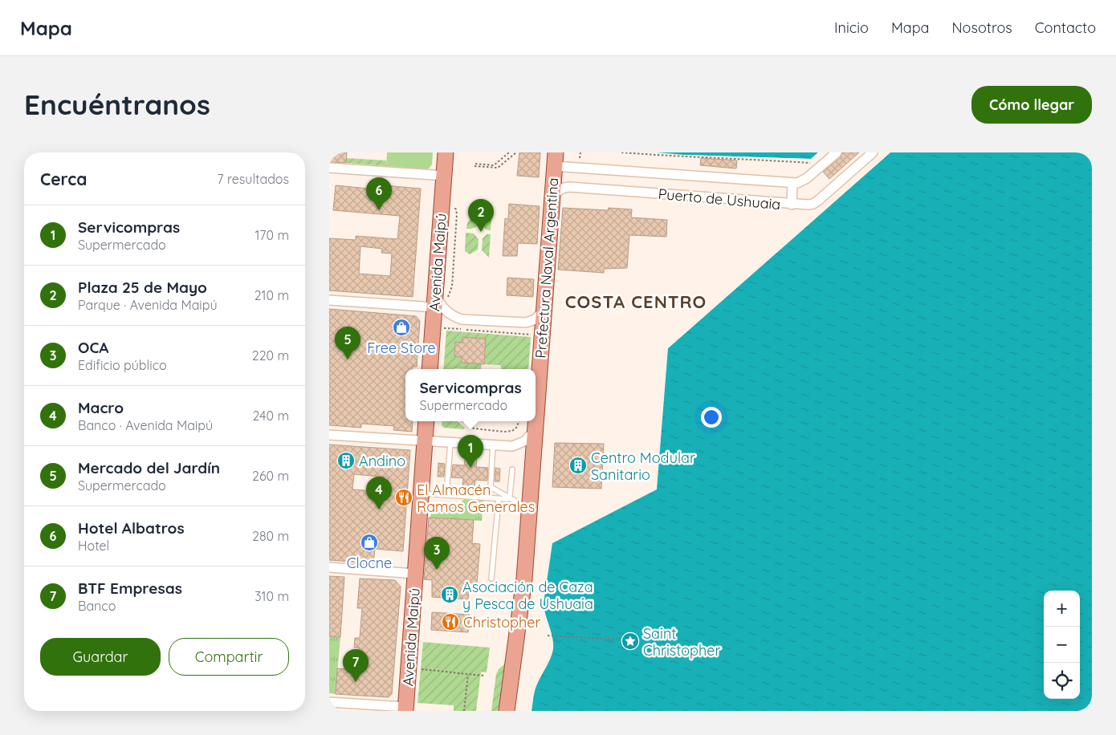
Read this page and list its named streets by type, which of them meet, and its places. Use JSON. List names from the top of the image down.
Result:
{
  "streets": {
    "main road": ["Avenida Maipú", "Prefectura Naval Argentina"],
    "street": ["Puerto de Ushuaia"]
  },
  "crossings": [
    ["Puerto de Ushuaia", "Prefectura Naval Argentina"]
  ],
  "districts": ["COSTA CENTRO"],
  "places": {
    "shop": ["Free Store", "Clocne"],
    "building": ["Andino", "Centro Modular Sanitario", "Asociación de Caza y Pesca de Ushuaia"],
    "restaurant": ["El Almacén Ramos Generales", "Christopher"],
    "place": ["Saint Christopher"]
  },
  "page": {
    "header": "Mapa",
    "nav": [
      "Inicio",
      "Mapa",
      "Nosotros",
      "Contacto"
    ],
    "buttons": [
      "Cómo llegar",
      ["Guardar", "Compartir"]
    ],
    "title": "Encuéntranos",
    "heading": ["Cerca", "7 resultados"],
    "pins": [
      "6",
      "2",
      "5",
      "1",
      "4",
      "3",
      "7"
    ],
    "list": [
      {
        "mark": "1",
        "name": "Servicompras",
        "note": "Supermercado",
        "value": "170 m"
      },
      {
        "mark": "2",
        "name": "Plaza 25 de Mayo",
        "note": "Parque · Avenida Maipú",
        "value": "210 m"
      },
      {
        "mark": "3",
        "name": "OCA",
        "note": "Edificio público",
        "value": "220 m"
      },
      {
        "mark": "4",
        "name": "Macro",
        "note": "Banco · Avenida Maipú",
        "value": "240 m"
      },
      {
        "mark": "5",
        "name": "Mercado del Jardín",
        "note": "Supermercado",
        "value": "260 m"
      },
      {
        "mark": "6",
        "name": "Hotel Albatros",
        "note": "Hotel",
        "value": "280 m"
      },
      {
        "mark": "7",
        "name": "BTF Empresas",
        "note": "Banco",
        "value": "310 m"
      }
    ],
    "popup": ["Servicompras", "Supermercado"],
    "map_buttons": ["+", "−"]
  }
}
